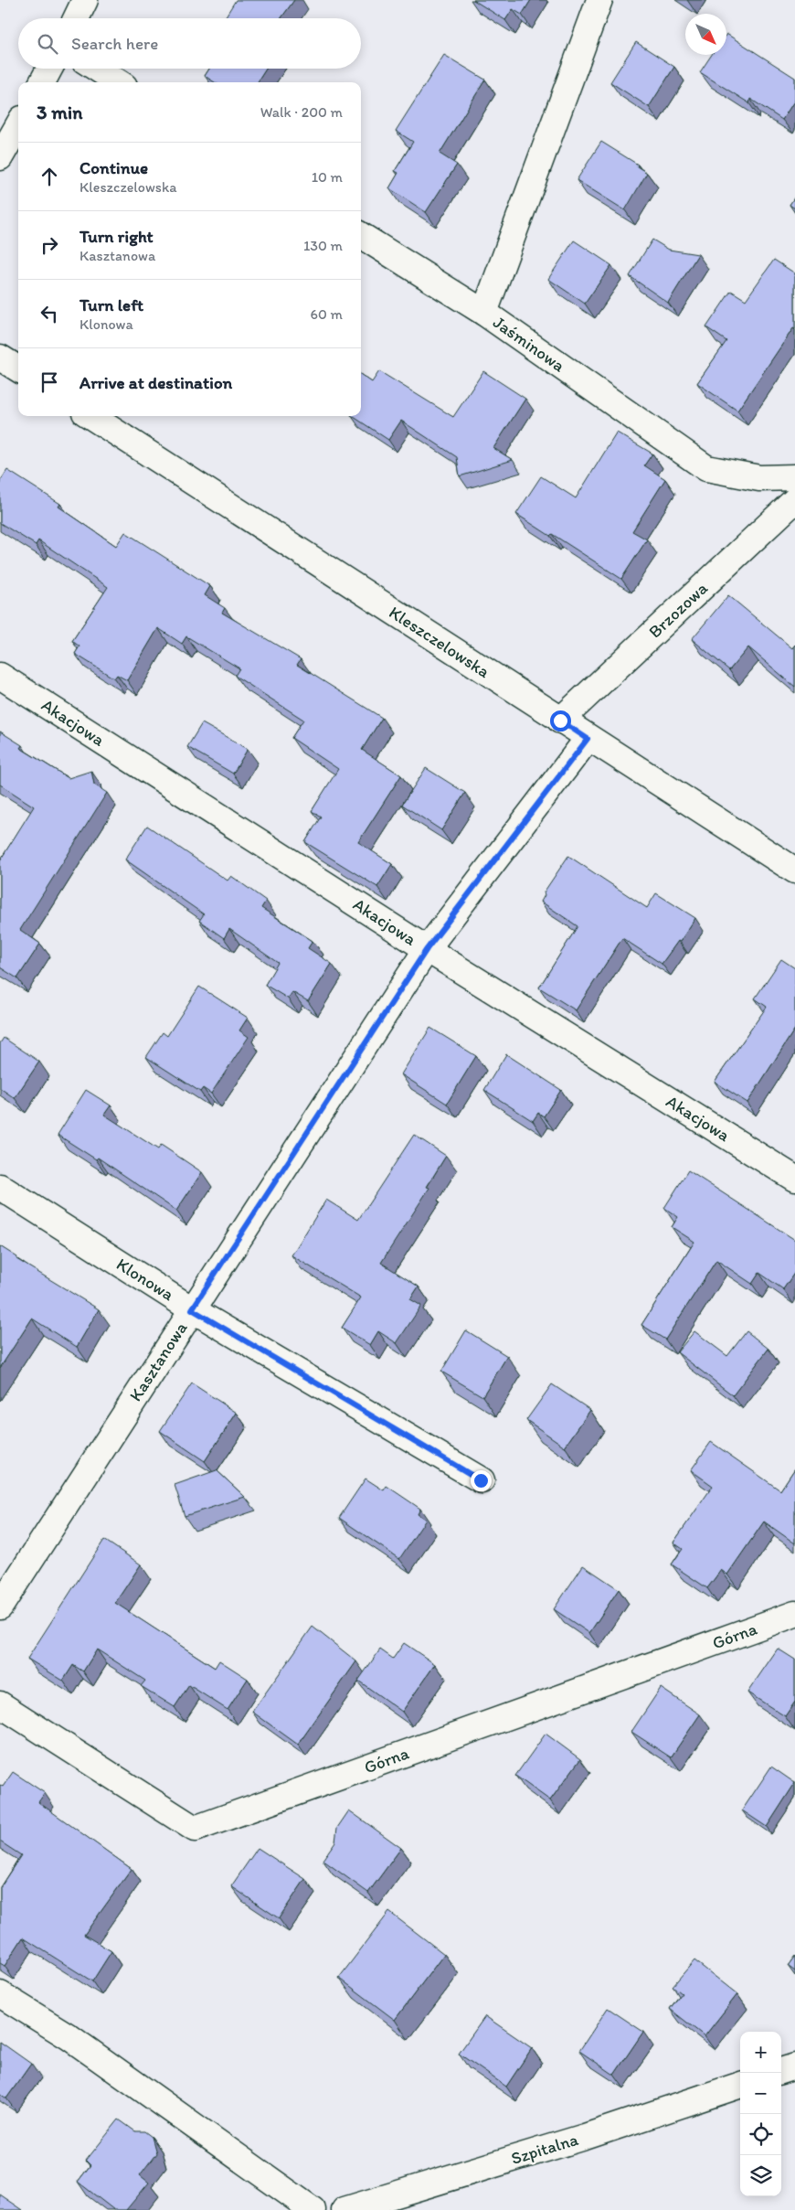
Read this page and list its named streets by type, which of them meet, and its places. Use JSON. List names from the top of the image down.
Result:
{
  "streets": {
    "street": [
      "Jaśminowa",
      "Brzozowa",
      "Kleszczelowska",
      "Akacjowa",
      "Klonowa",
      "Kasztanowa",
      "Górna",
      "Szpitalna"
    ]
  },
  "crossings": [
    ["Brzozowa", "Kleszczelowska"],
    ["Kleszczelowska", "Kasztanowa"],
    ["Akacjowa", "Kasztanowa"],
    ["Klonowa", "Kasztanowa"]
  ],
  "north": "bottom right",
  "page": {
    "search": "Search here",
    "heading": ["3 min", "Walk · 200 m"],
    "list": [
      ["Continue", "Kleszczelowska", "10 m"],
      ["Turn right", "Kasztanowa", "130 m"],
      ["Turn left", "Klonowa", "60 m"],
      "Arrive at destination"
    ],
    "map_buttons": ["+", "−"]
  }
}
